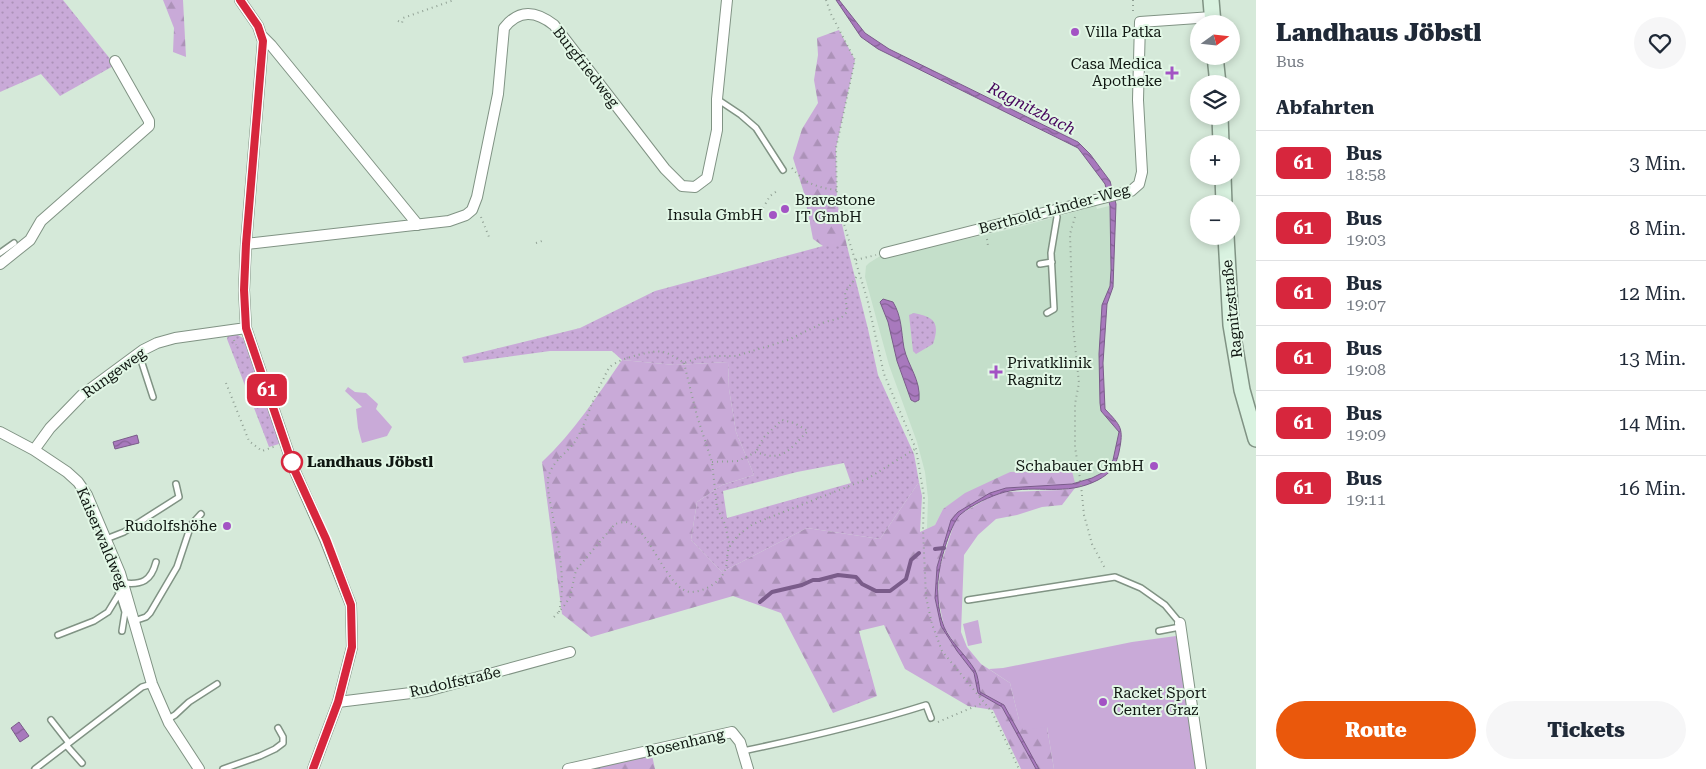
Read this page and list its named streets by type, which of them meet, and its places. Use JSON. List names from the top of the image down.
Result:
{
  "streets": {
    "main road": ["Ragnitzstraße"],
    "street": [
      "Burgfriedweg",
      "Berthold-Linder-Weg",
      "Rungeweg",
      "Kaiserwaldweg",
      "Rudolfstraße",
      "Rosenhang"
    ]
  },
  "crossings": [
    ["Rungeweg", "Kaiserwaldweg"]
  ],
  "water": ["Ragnitzbach"],
  "places": {
    "other": [
      "Villa Patka",
      "Bravestone IT GmbH",
      "Insula GmbH",
      "Landhaus Jöbstl",
      "Schabauer GmbH",
      "Rudolfshöhe",
      "Racket Sport Center Graz"
    ],
    "health": ["Casa Medica Apotheke", "Privatklinik Ragnitz"]
  },
  "lines": ["bus line 61"],
  "north": "right",
  "page": {
    "on_map": "61",
    "heading": [
      ["Landhaus Jöbstl", "Bus"],
      "Abfahrten"
    ],
    "map_buttons": ["+", "−"],
    "list": [
      {
        "mark": "61",
        "name": "Bus",
        "note": "18:58",
        "value": "3 Min."
      },
      {
        "mark": "61",
        "name": "Bus",
        "note": "19:03",
        "value": "8 Min."
      },
      {
        "mark": "61",
        "name": "Bus",
        "note": "19:07",
        "value": "12 Min."
      },
      {
        "mark": "61",
        "name": "Bus",
        "note": "19:08",
        "value": "13 Min."
      },
      {
        "mark": "61",
        "name": "Bus",
        "note": "19:09",
        "value": "14 Min."
      },
      {
        "mark": "61",
        "name": "Bus",
        "note": "19:11",
        "value": "16 Min."
      }
    ],
    "buttons": ["Route", "Tickets"]
  }
}
